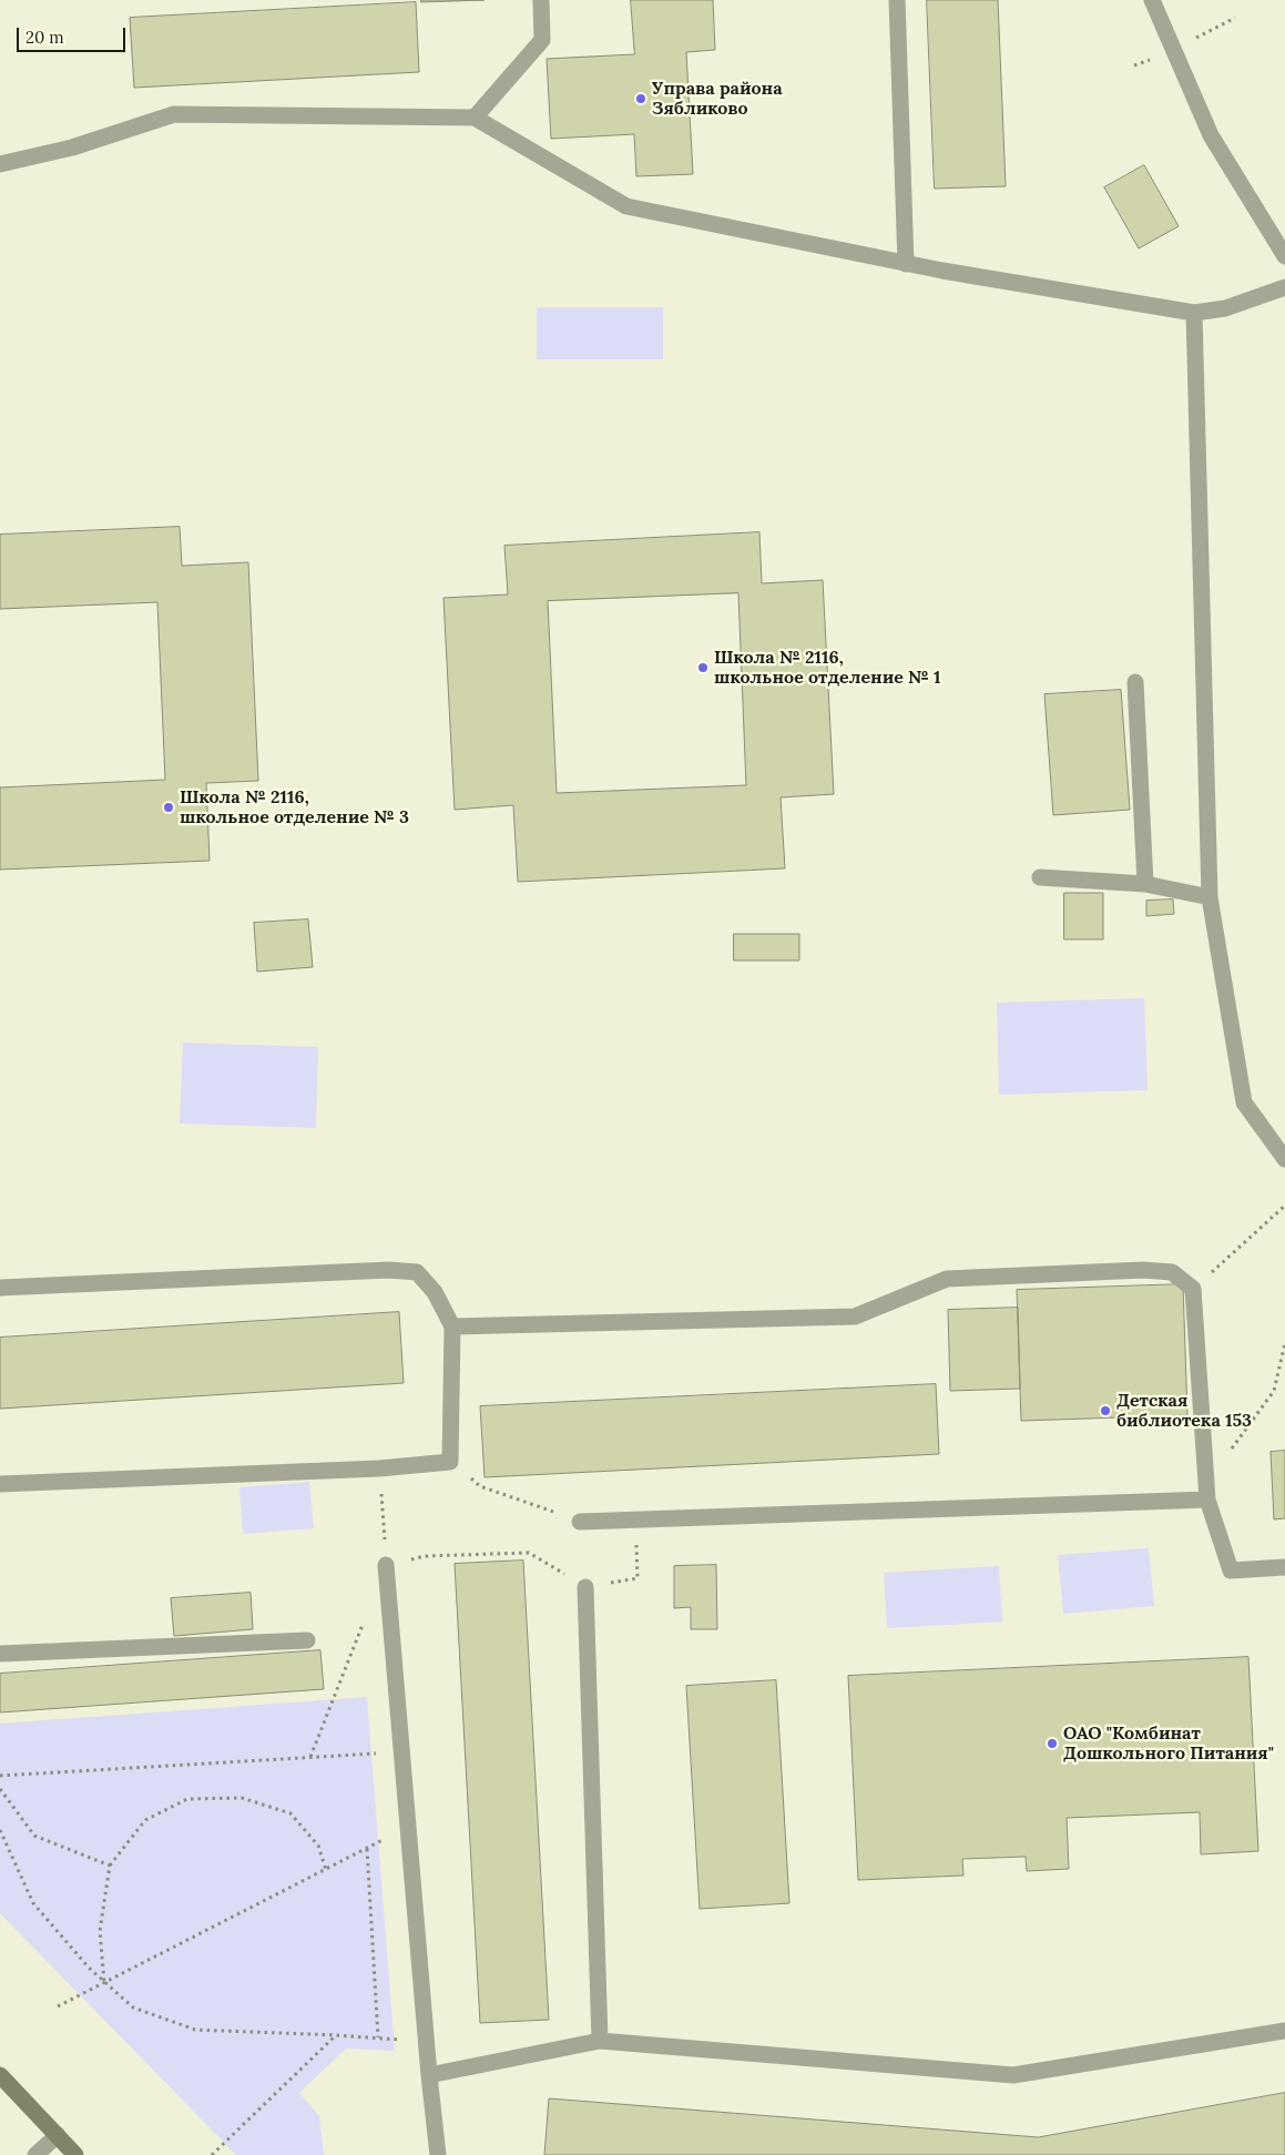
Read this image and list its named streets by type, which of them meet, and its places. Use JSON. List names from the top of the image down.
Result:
{
  "places": [
    "Управа района Зябликово",
    "Школа № 2116, школьное отделение № 1",
    "Школа № 2116, школьное отделение № 3",
    "Детская библиотека 153",
    "ОАО \"Комбинат Дошкольного Питания\""
  ],
  "scale_bar": "20 m"
}
